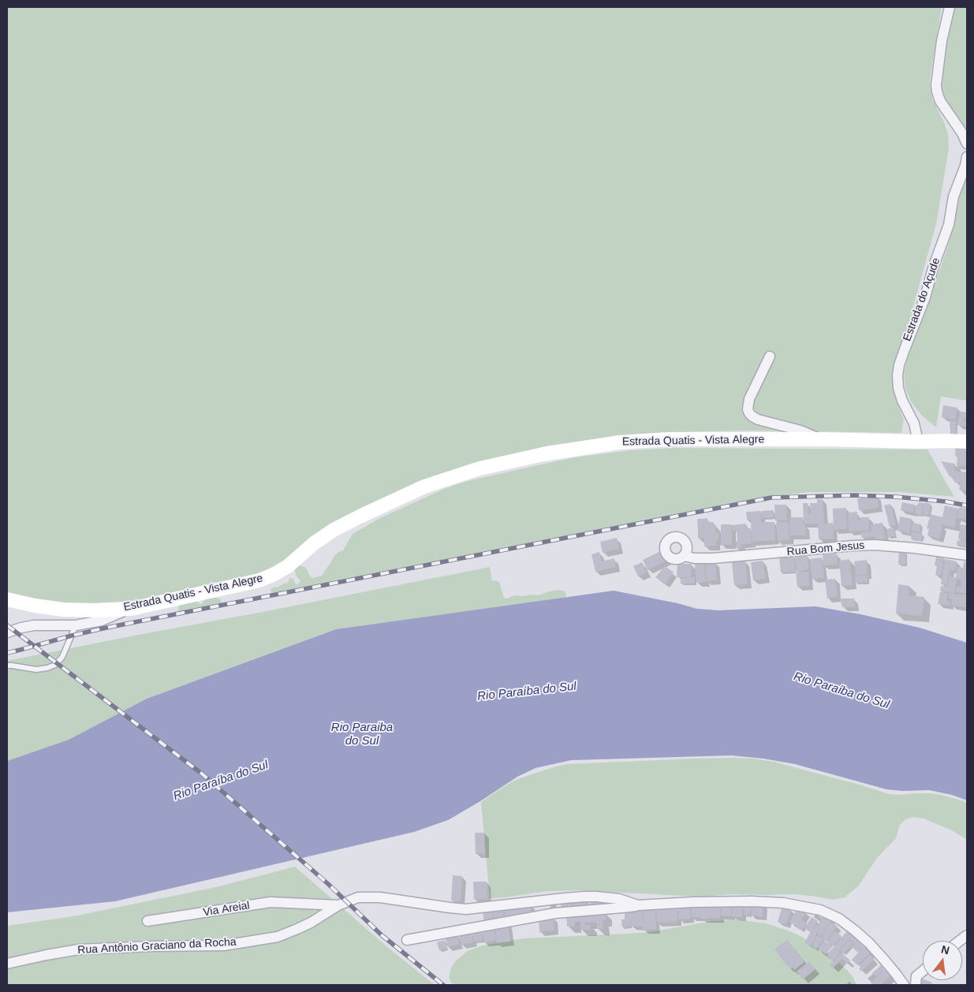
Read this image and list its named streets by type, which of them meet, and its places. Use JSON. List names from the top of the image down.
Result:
{
  "streets": {
    "street": [
      "Estrada do Açude",
      "Estrada Quatis - Vista Alegre",
      "Rua Bom Jesus",
      "Via Areial",
      "Rua Antônio Graciano da Rocha"
    ]
  },
  "crossings": [
    ["Estrada do Açude", "Estrada Quatis - Vista Alegre"],
    ["Via Areial", "Rua Antônio Graciano da Rocha"]
  ],
  "water": ["Rio Paraíba do Sul", "Rio Paraiba do Sul"],
  "north": "top"
}
